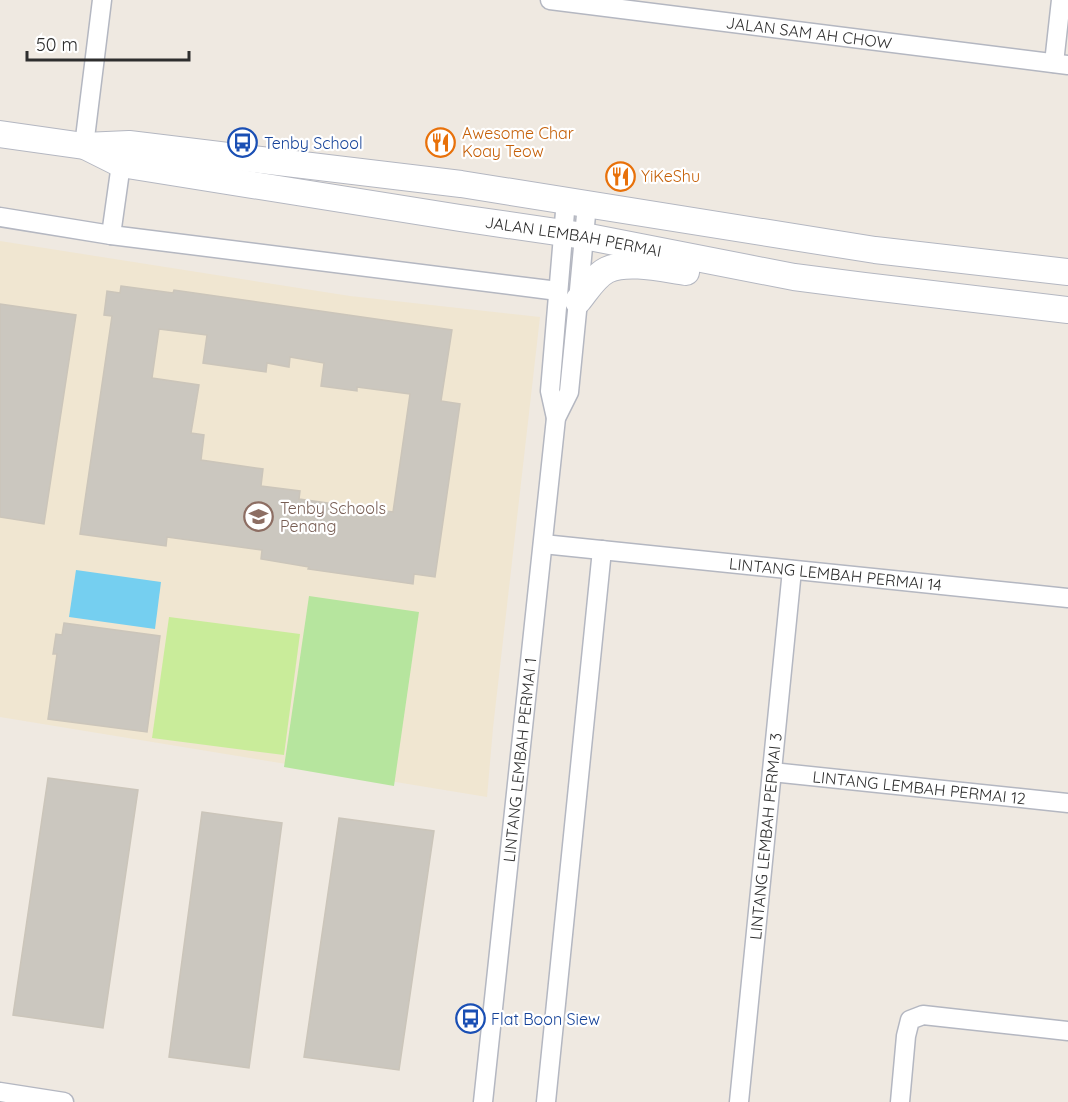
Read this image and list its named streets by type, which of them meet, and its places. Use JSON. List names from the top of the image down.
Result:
{
  "streets": {
    "main road": ["JALAN LEMBAH PERMAI"],
    "street": [
      "JALAN SAM AH CHOW",
      "LINTANG LEMBAH PERMAI 14",
      "LINTANG LEMBAH PERMAI 1",
      "LINTANG LEMBAH PERMAI 12",
      "LINTANG LEMBAH PERMAI 3"
    ]
  },
  "crossings": [
    ["JALAN LEMBAH PERMAI", "LINTANG LEMBAH PERMAI 1"],
    ["LINTANG LEMBAH PERMAI 14", "LINTANG LEMBAH PERMAI 1"],
    ["LINTANG LEMBAH PERMAI 14", "LINTANG LEMBAH PERMAI 3"],
    ["LINTANG LEMBAH PERMAI 12", "LINTANG LEMBAH PERMAI 3"]
  ],
  "places": {
    "restaurant": ["Awesome Char Koay Teow", "YiKeShu"],
    "bus stop": ["Tenby School", "Flat Boon Siew"],
    "school or university": ["Tenby Schools Penang"]
  },
  "scale_bar": "50 m"
}
